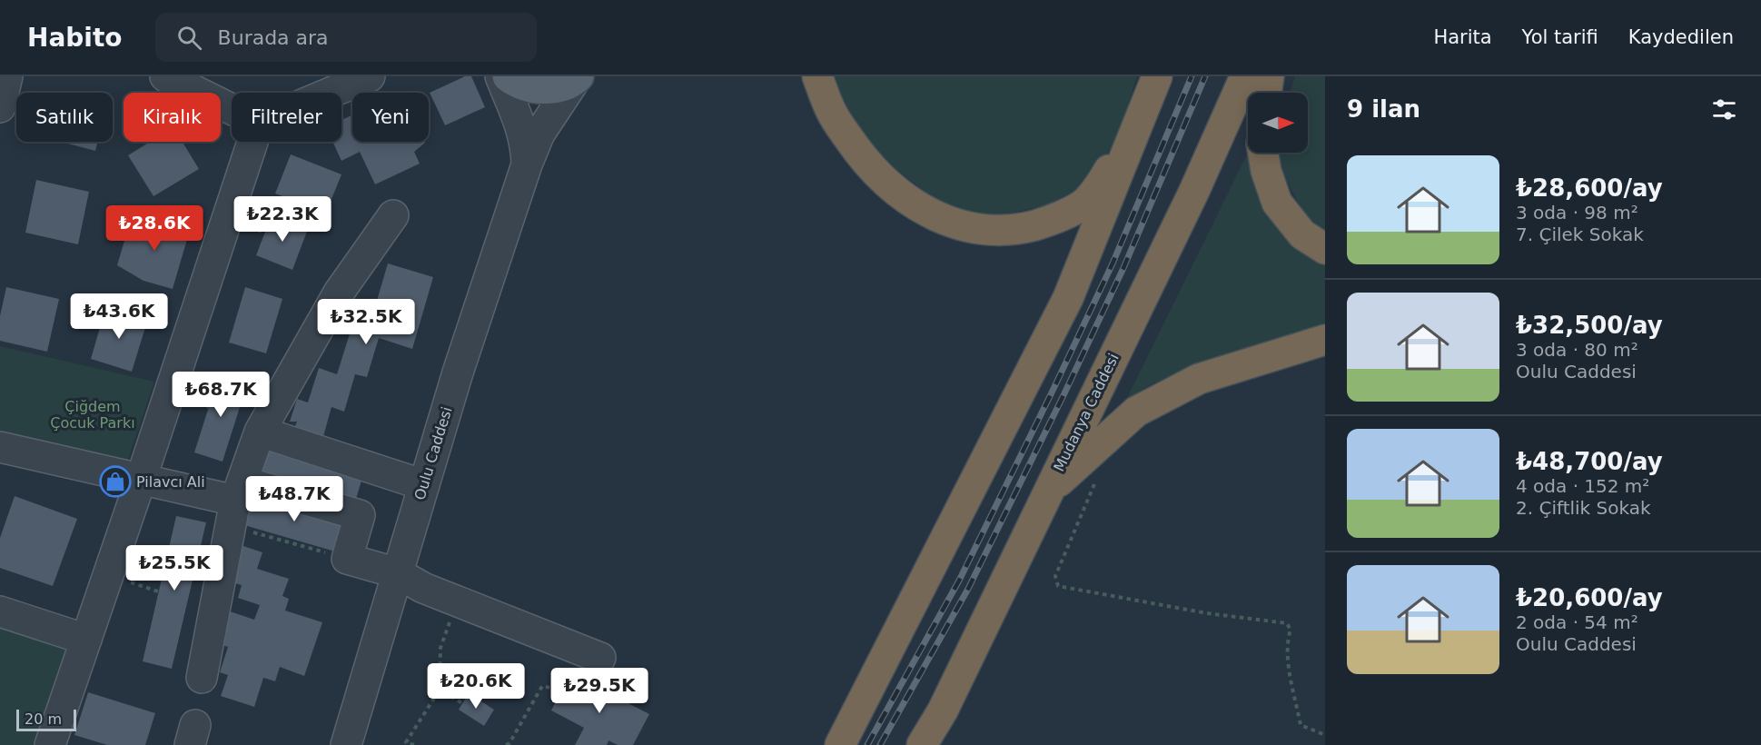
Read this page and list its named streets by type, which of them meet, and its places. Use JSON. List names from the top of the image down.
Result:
{
  "streets": {
    "highway": ["Mudanya Caddesi"],
    "street": ["Oulu Caddesi"]
  },
  "parks": ["Çiğdem Çocuk Parkı"],
  "places": {
    "shop": ["Pilavcı Ali"]
  },
  "scale_bar": "20 m",
  "north": "right",
  "page": {
    "header": "Habito",
    "search": "Burada ara",
    "nav": ["Harita", "Yol tarifi", "Kaydedilen"],
    "heading": "9 ilan",
    "chip": [
      "Satılık",
      "Kiralık",
      "Filtreler",
      "Yeni"
    ],
    "list": [
      {
        "name": "₺28,600/ay",
        "note": "3 oda · 98 m² · 7. Çilek Sokak"
      },
      {
        "name": "₺32,500/ay",
        "note": "3 oda · 80 m² · Oulu Caddesi"
      },
      {
        "name": "₺48,700/ay",
        "note": "4 oda · 152 m² · 2. Çiftlik Sokak"
      },
      {
        "name": "₺20,600/ay",
        "note": "2 oda · 54 m² · Oulu Caddesi"
      }
    ],
    "price": [
      "₺22.3K",
      "₺28.6K",
      "₺43.6K",
      "₺32.5K",
      "₺68.7K",
      "₺48.7K",
      "₺25.5K",
      "₺20.6K",
      "₺29.5K"
    ],
    "scale": "20 m"
  }
}
